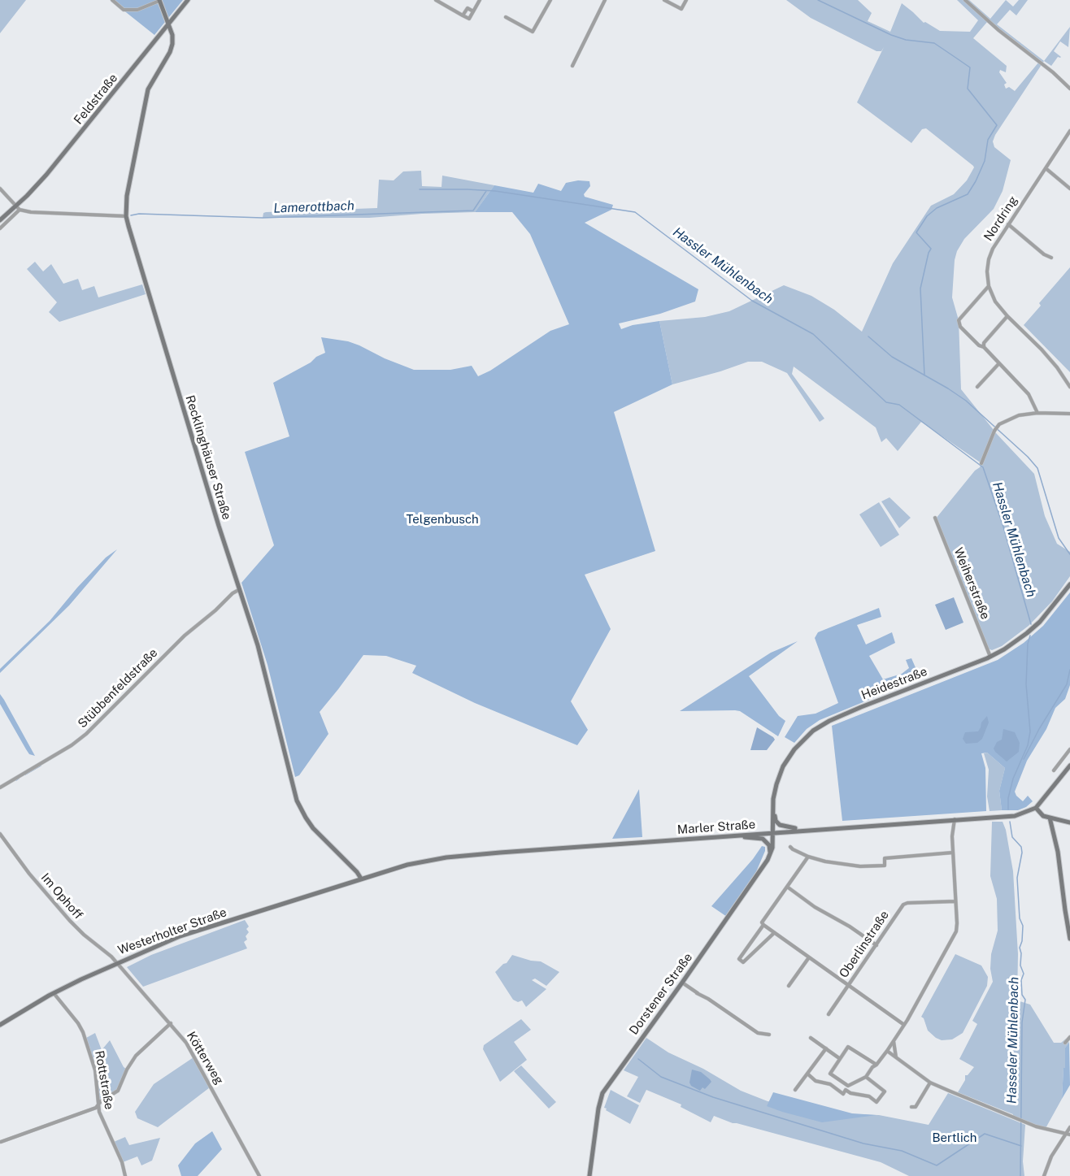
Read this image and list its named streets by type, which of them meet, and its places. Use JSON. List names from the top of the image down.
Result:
{
  "streets": {
    "main road": [
      "Feldstraße",
      "Recklinghäuser Straße",
      "Heidestraße",
      "Marler Straße",
      "Westerholter Straße",
      "Dorstener Straße"
    ],
    "street": [
      "Nordring",
      "Weiherstraße",
      "Stübbenfeldstraße",
      "Im Ophoff",
      "Oberlinstraße",
      "Kötterweg",
      "Rottstraße"
    ]
  },
  "crossings": [
    ["Feldstraße", "Recklinghäuser Straße"],
    ["Recklinghäuser Straße", "Stübbenfeldstraße"],
    ["Recklinghäuser Straße", "Marler Straße"],
    ["Recklinghäuser Straße", "Westerholter Straße"],
    ["Weiherstraße", "Heidestraße"],
    ["Heidestraße", "Marler Straße"],
    ["Heidestraße", "Dorstener Straße"],
    ["Marler Straße", "Westerholter Straße"],
    ["Marler Straße", "Dorstener Straße"],
    ["Im Ophoff", "Westerholter Straße"],
    ["Im Ophoff", "Kötterweg"],
    ["Westerholter Straße", "Kötterweg"],
    ["Westerholter Straße", "Rottstraße"]
  ],
  "water": ["Lamerottbach", "Hassler Mühlenbach", "Hasseler Mühlenbach"],
  "parks": ["Telgenbusch", "Bertlich"]
}
